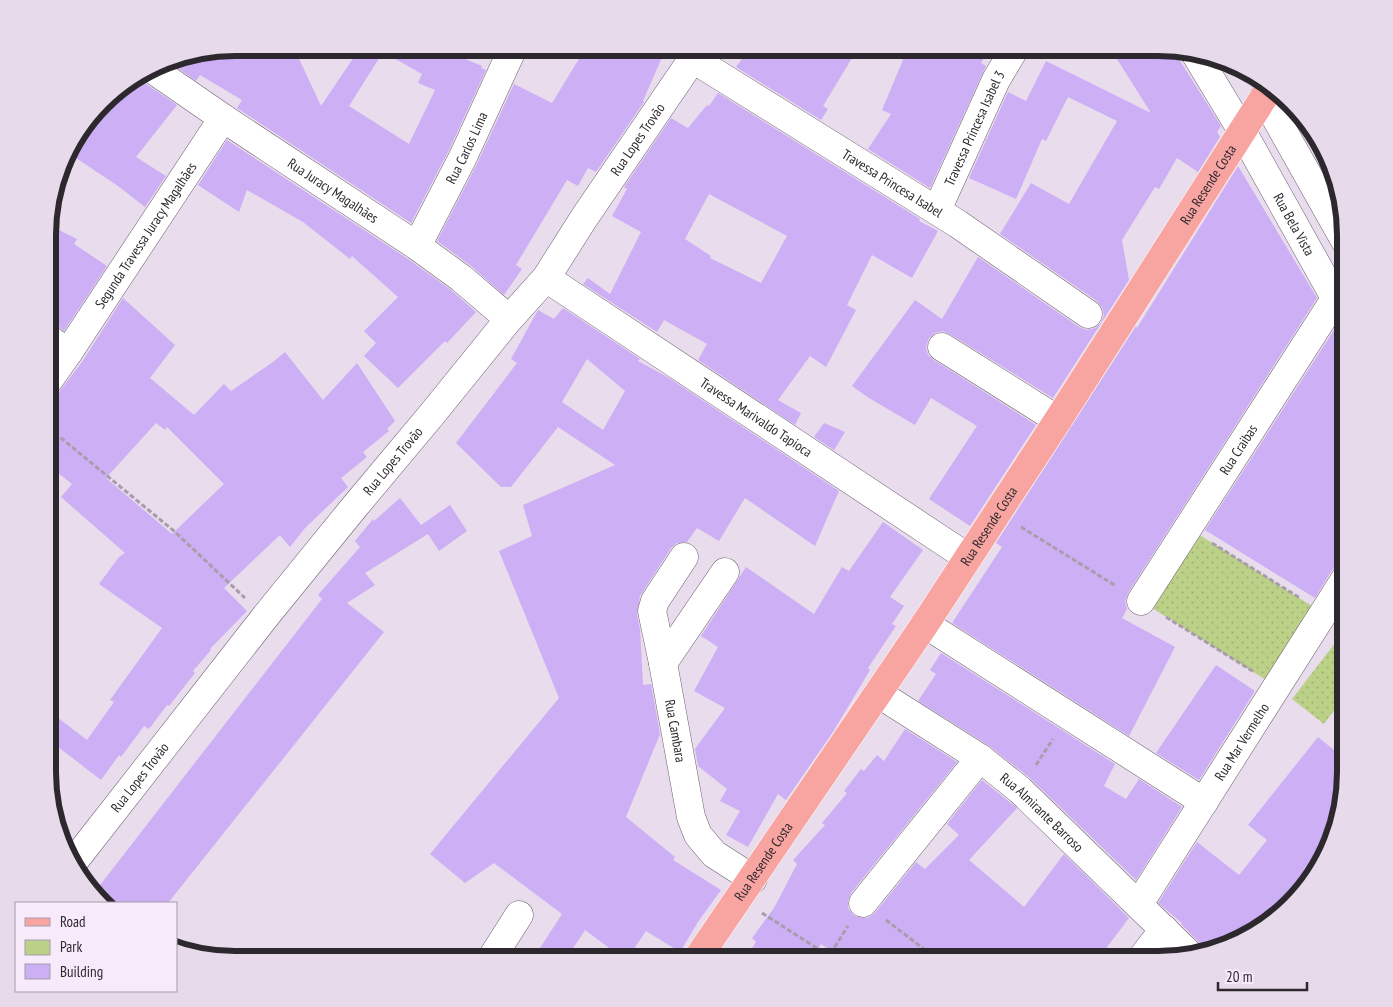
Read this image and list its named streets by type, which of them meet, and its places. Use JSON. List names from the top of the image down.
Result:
{
  "streets": {
    "main road": ["Rua Resende Costa"],
    "street": [
      "Travessa Princesa Isabel 3",
      "Rua Lopes Trovão",
      "Rua Carlos Lima",
      "Travessa Princesa Isabel",
      "Rua Juracy Magalhães",
      "Rua Bela Vista",
      "Segunda Travessa Juracy Magalhães",
      "Travessa Marivaldo Tapioca",
      "Rua Craibas",
      "Rua Cambara",
      "Rua Mar Vermelho",
      "Rua Almirante Barroso"
    ]
  },
  "crossings": [
    ["Travessa Princesa Isabel 3", "Travessa Princesa Isabel"],
    ["Rua Lopes Trovão", "Rua Juracy Magalhães"],
    ["Rua Lopes Trovão", "Travessa Marivaldo Tapioca"],
    ["Rua Carlos Lima", "Rua Juracy Magalhães"],
    ["Rua Resende Costa", "Rua Bela Vista"],
    ["Rua Resende Costa", "Travessa Marivaldo Tapioca"],
    ["Rua Resende Costa", "Rua Cambara"],
    ["Rua Resende Costa", "Rua Almirante Barroso"],
    ["Rua Juracy Magalhães", "Segunda Travessa Juracy Magalhães"],
    ["Rua Mar Vermelho", "Rua Almirante Barroso"]
  ],
  "legend": ["Road", "Park", "Building"],
  "scale_bar": "20 m"
}
